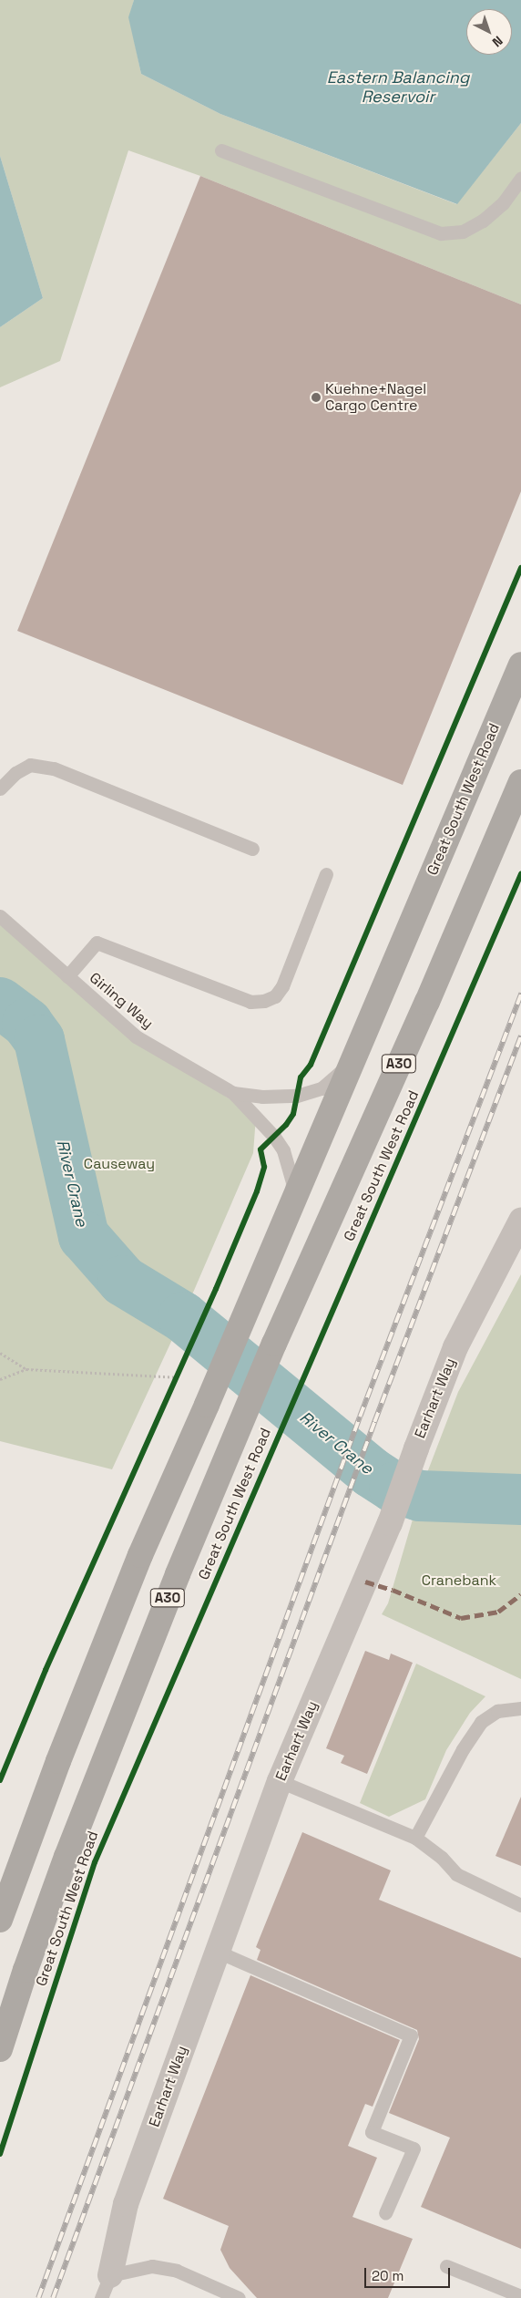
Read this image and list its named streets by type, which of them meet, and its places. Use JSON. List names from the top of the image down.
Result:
{
  "streets": {
    "highway": ["Great South West Road", "A30"],
    "street": ["Earhart Way"],
    "lane": ["Girling Way"]
  },
  "crossings": [
    ["Great South West Road", "Girling Way"]
  ],
  "water": ["Eastern Balancing Reservoir", "River Crane"],
  "parks": ["Causeway", "Cranebank"],
  "places": ["Kuehne+Nagel Cargo Centre"],
  "scale_bar": "20 m",
  "north": "bottom right"
}
